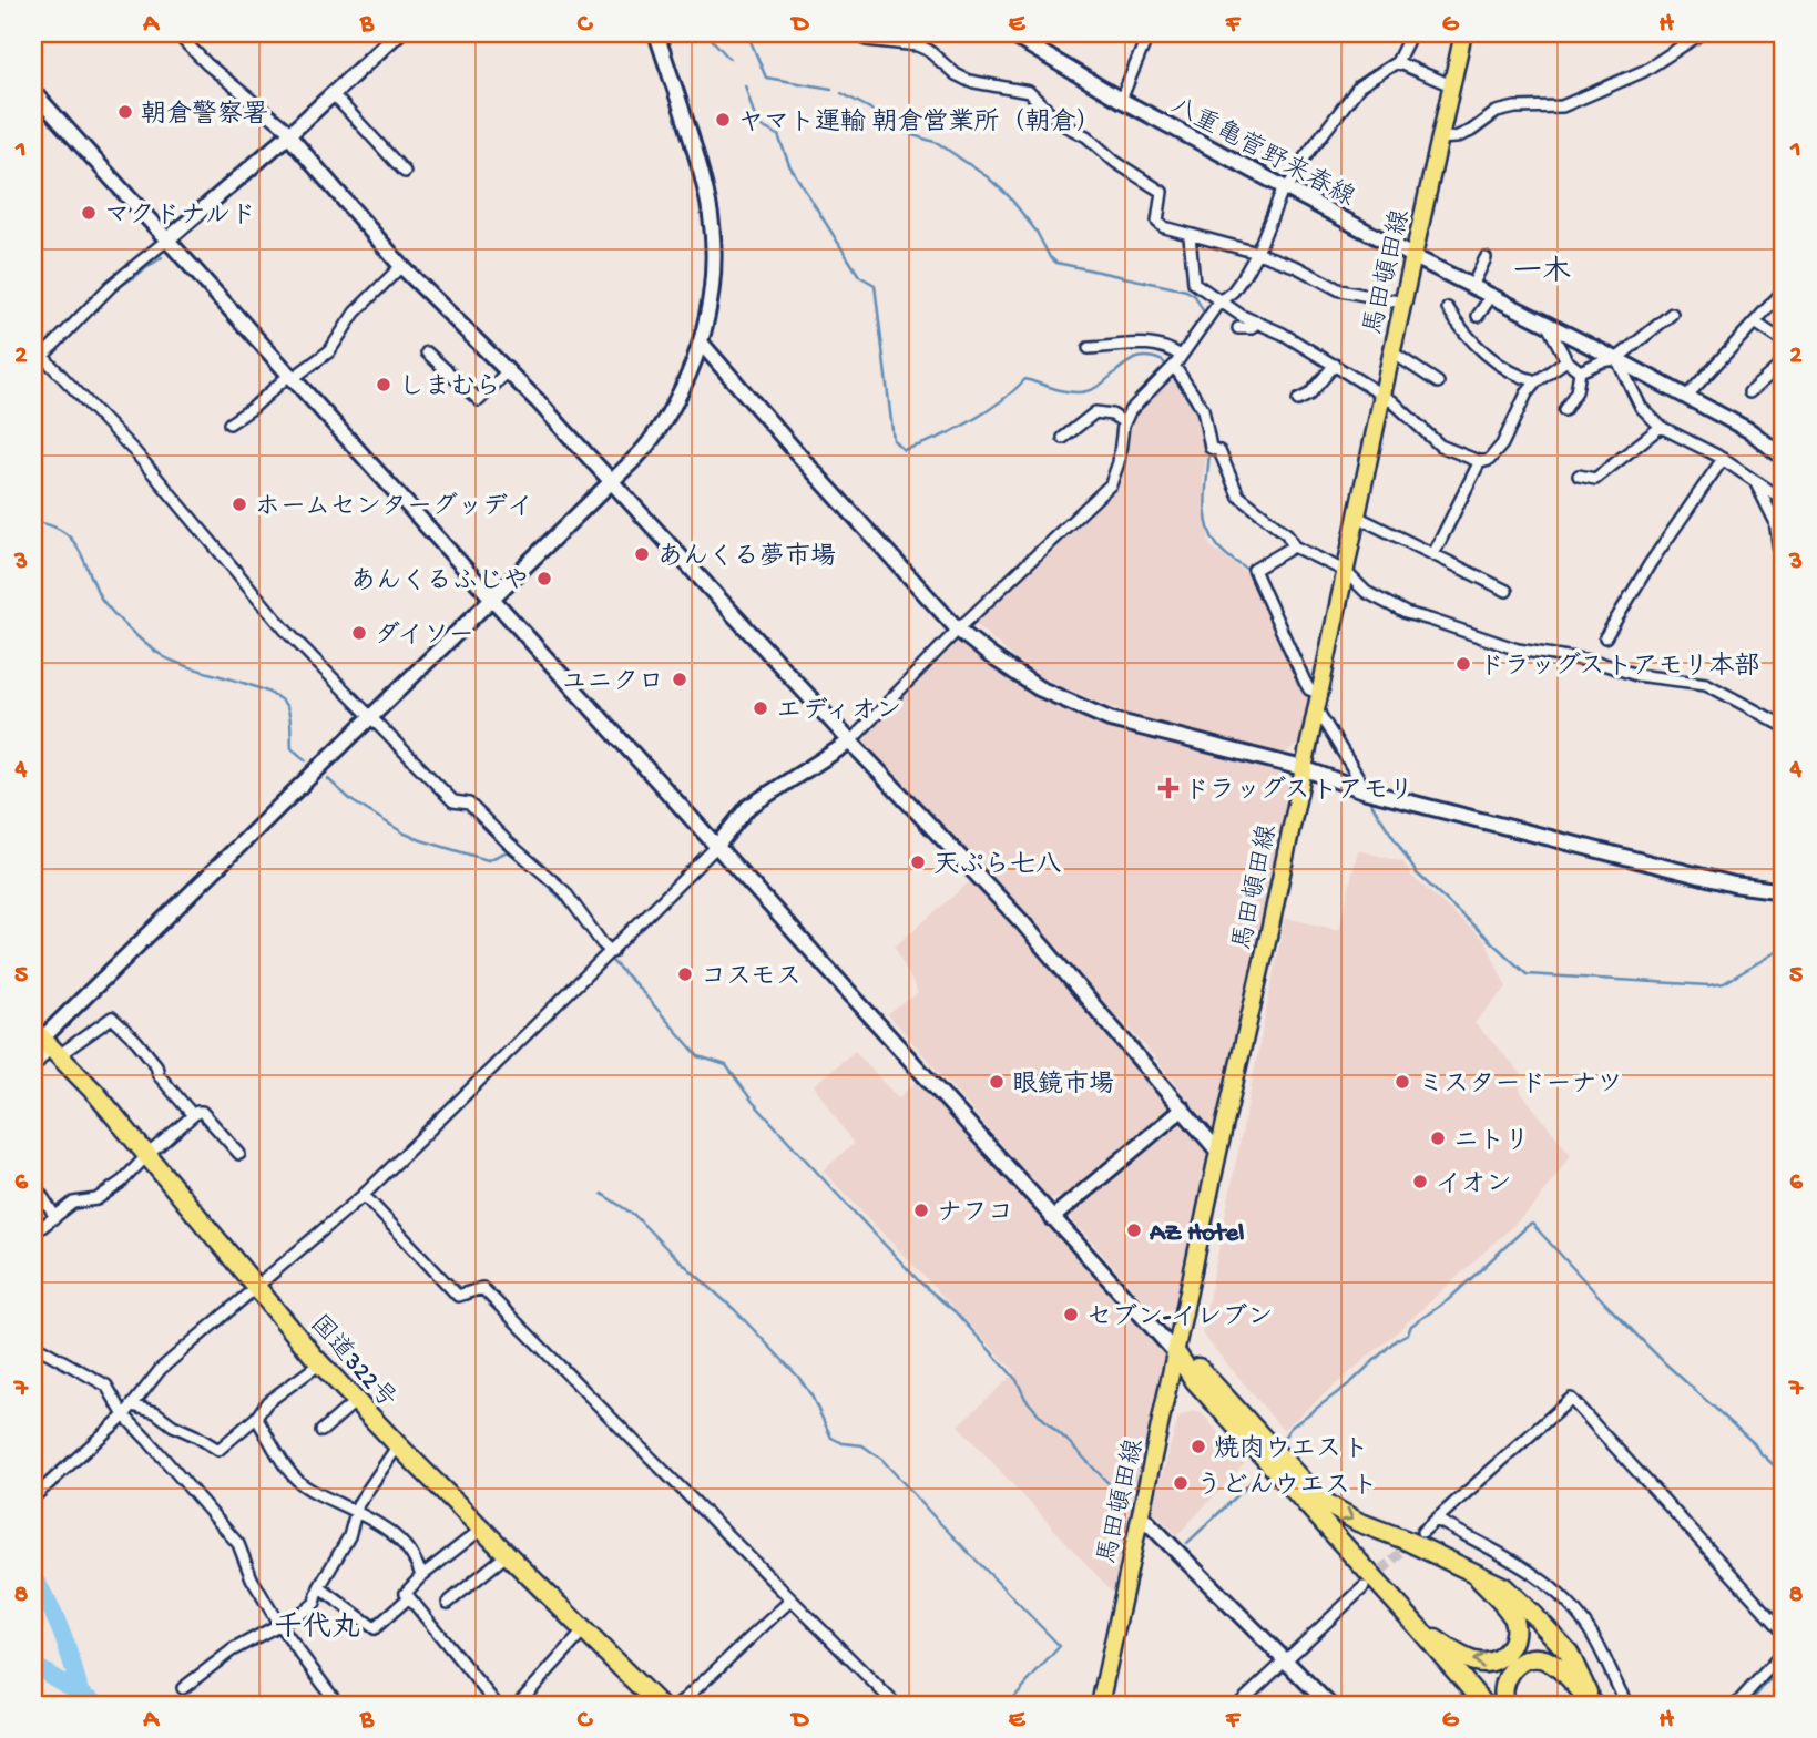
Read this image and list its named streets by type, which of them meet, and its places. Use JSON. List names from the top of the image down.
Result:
{
  "streets": {
    "highway": ["国道322号"],
    "main road": ["馬田頓田線"],
    "street": ["八重亀菅野来春線"]
  },
  "crossings": [
    ["八重亀菅野来春線", "馬田頓田線"]
  ],
  "districts": ["一木", "千代丸"],
  "places": {
    "other": [
      "朝倉警察署",
      "ヤマト運輸 朝倉営業所（朝倉）",
      "マクドナルド",
      "しまむら",
      "ホームセンターグッデイ",
      "あんくる夢市場",
      "あんくるふじや",
      "ダイソー",
      "ドラッグストアモリ本部",
      "ユニクロ",
      "エディオン",
      "天ぷら七八",
      "コスモス",
      "眼鏡市場",
      "ミスタードーナツ",
      "ニトリ",
      "イオン",
      "ナフコ",
      "AZ Hotel",
      "セブン-イレブン",
      "焼肉ウエスト",
      "うどんウエスト"
    ],
    "health": ["ドラッグストアモリ"]
  },
  "grid": {
    "columns": [
      "A",
      "B",
      "C",
      "D",
      "E",
      "F",
      "G",
      "H"
    ],
    "rows": [
      "1",
      "2",
      "3",
      "4",
      "5",
      "6",
      "7",
      "8"
    ]
  }
}
